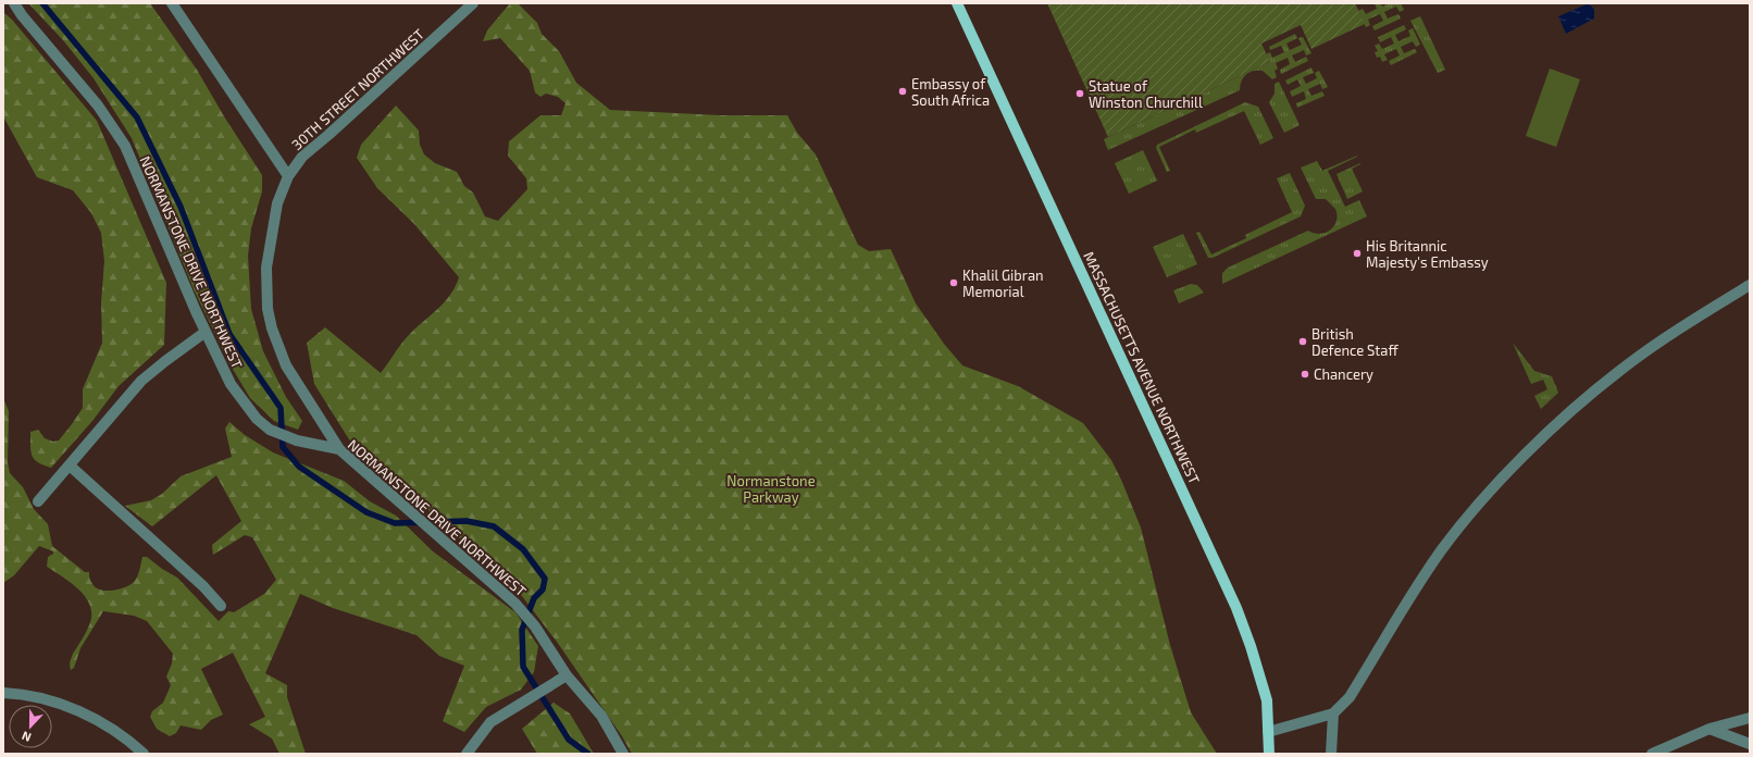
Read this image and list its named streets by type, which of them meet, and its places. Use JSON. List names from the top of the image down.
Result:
{
  "streets": {
    "main road": ["MASSACHUSETTS AVENUE NORTHWEST"],
    "street": ["30TH STREET NORTHWEST", "NORMANSTONE DRIVE NORTHWEST"]
  },
  "crossings": [
    ["30TH STREET NORTHWEST", "NORMANSTONE DRIVE NORTHWEST"]
  ],
  "parks": ["Normanstone Parkway"],
  "places": [
    "Embassy of South Africa",
    "Statue of Winston Churchill",
    "His Britannic Majesty's Embassy",
    "Khalil Gibran Memorial",
    "British Defence Staff",
    "Chancery"
  ],
  "north": "bottom"
}
